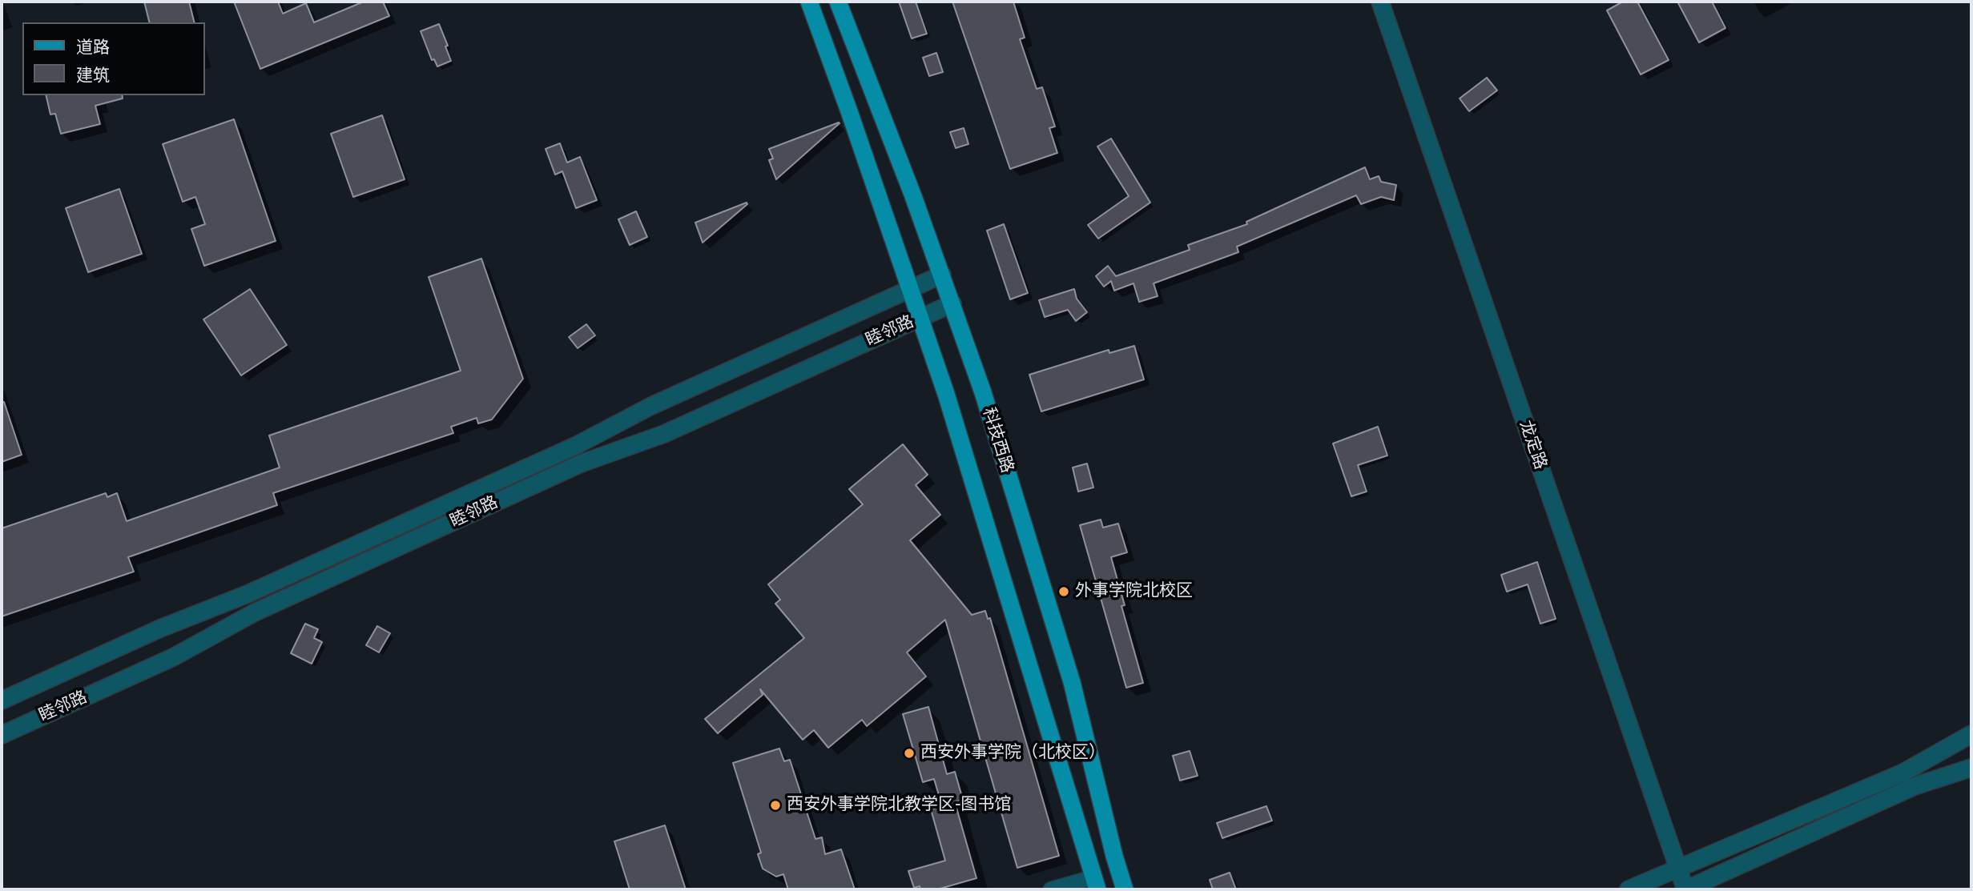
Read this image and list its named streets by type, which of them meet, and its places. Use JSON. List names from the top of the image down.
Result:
{
  "streets": {
    "main road": ["科技西路"],
    "street": ["睦邻路", "龙定路"]
  },
  "crossings": [
    ["睦邻路", "科技西路"]
  ],
  "places": ["外事学院北校区", "西安外事学院（北校区）", "西安外事学院北教学区-图书馆"],
  "legend": ["道路", "建筑"]
}
